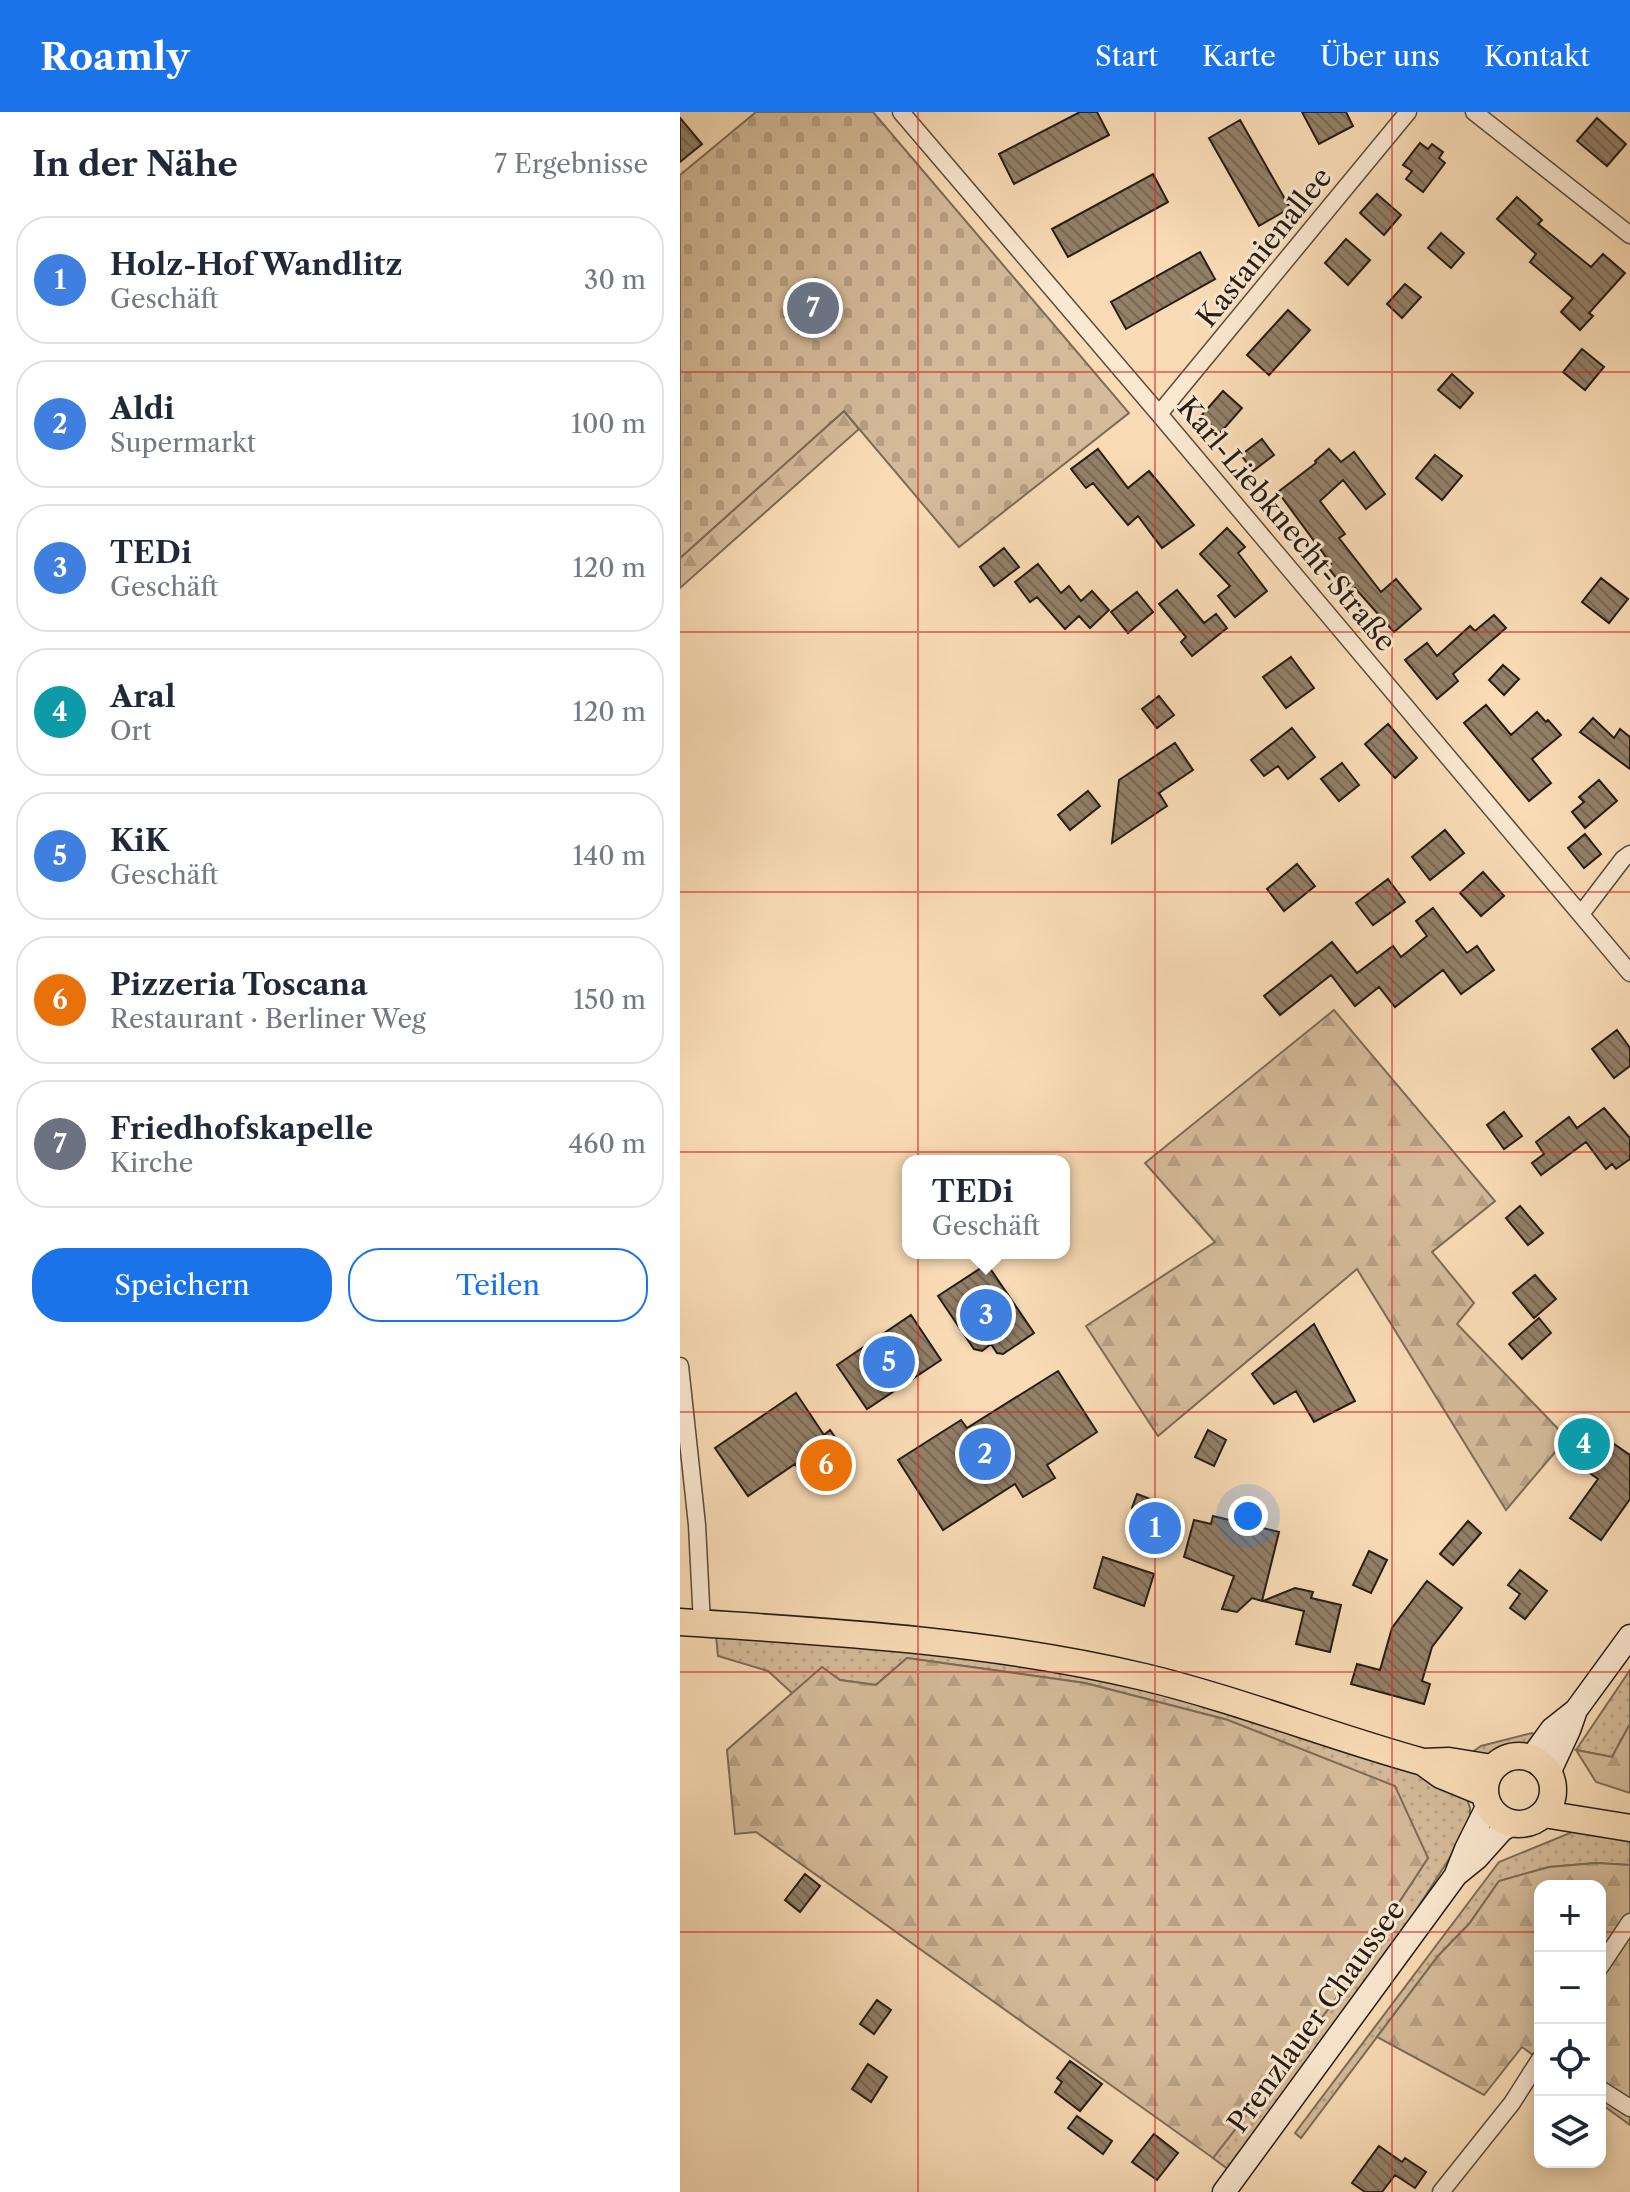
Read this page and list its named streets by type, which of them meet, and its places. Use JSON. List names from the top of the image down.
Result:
{
  "streets": {
    "main road": ["Prenzlauer Chaussee"],
    "street": ["Kastanienallee", "Karl-Liebknecht-Straße"]
  },
  "crossings": [
    ["Kastanienallee", "Karl-Liebknecht-Straße"]
  ],
  "page": {
    "header": "Roamly",
    "nav": [
      "Start",
      "Karte",
      "Über uns",
      "Kontakt"
    ],
    "heading": ["In der Nähe", "7 Ergebnisse"],
    "list": [
      {
        "mark": "1",
        "name": "Holz-Hof Wandlitz",
        "note": "Geschäft",
        "value": "30 m"
      },
      {
        "mark": "2",
        "name": "Aldi",
        "note": "Supermarkt",
        "value": "100 m"
      },
      {
        "mark": "3",
        "name": "TEDi",
        "note": "Geschäft",
        "value": "120 m"
      },
      {
        "mark": "4",
        "name": "Aral",
        "note": "Ort",
        "value": "120 m"
      },
      {
        "mark": "5",
        "name": "KiK",
        "note": "Geschäft",
        "value": "140 m"
      },
      {
        "mark": "6",
        "name": "Pizzeria Toscana",
        "note": "Restaurant · Berliner Weg",
        "value": "150 m"
      },
      {
        "mark": "7",
        "name": "Friedhofskapelle",
        "note": "Kirche",
        "value": "460 m"
      }
    ],
    "pins": [
      "7",
      "3",
      "5",
      "4",
      "2",
      "6",
      "1"
    ],
    "popup": ["TEDi", "Geschäft"],
    "buttons": ["Speichern", "Teilen"],
    "map_buttons": ["+", "−"]
  }
}
